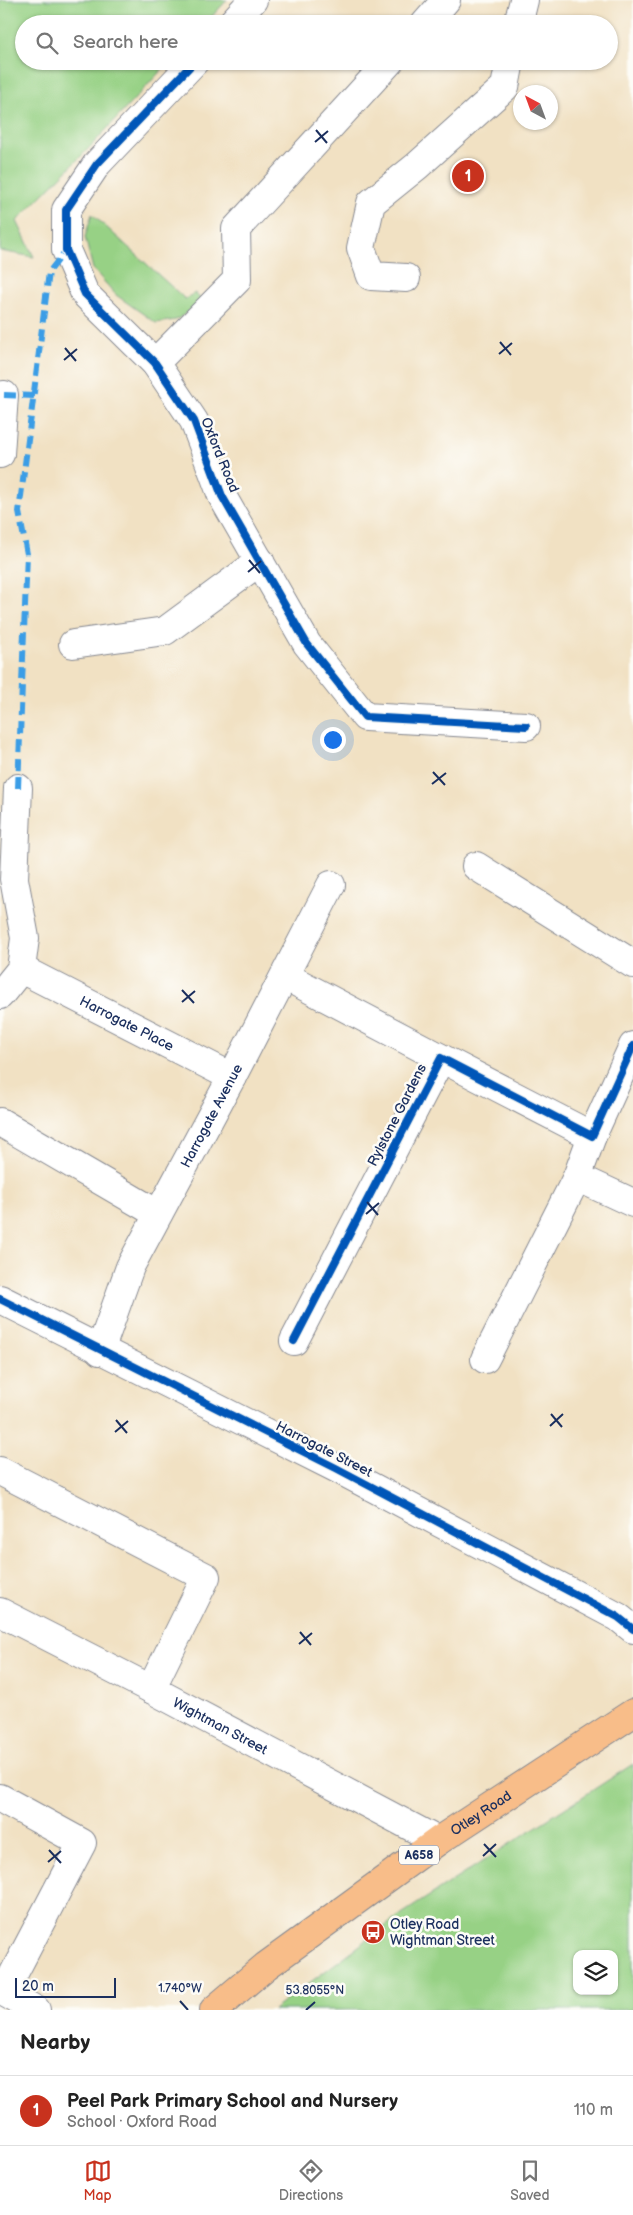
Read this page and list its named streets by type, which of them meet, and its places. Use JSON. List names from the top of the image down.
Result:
{
  "streets": {
    "main road": ["Otley Road", "A658"],
    "street": [
      "Oxford Road",
      "Harrogate Place",
      "Rylstone Gardens",
      "Harrogate Avenue",
      "Harrogate Street",
      "Wightman Street"
    ]
  },
  "crossings": [
    ["Harrogate Place", "Harrogate Avenue"],
    ["Harrogate Avenue", "Harrogate Street"],
    ["Wightman Street", "Otley Road"]
  ],
  "places": {
    "bus stop": ["Otley Road Wightman Street"]
  },
  "scale_bar": "20 m",
  "north": "top left",
  "page": {
    "search": "Search here",
    "pins": "1",
    "scale": "20 m",
    "heading": "Nearby",
    "list": [
      {
        "mark": "1",
        "name": "Peel Park Primary School and Nursery",
        "note": "School · Oxford Road",
        "value": "110 m"
      }
    ],
    "nav": ["Map", "Directions", "Saved"]
  },
  "coordinates": ["1.740°W", "53.8055°N"]
}
